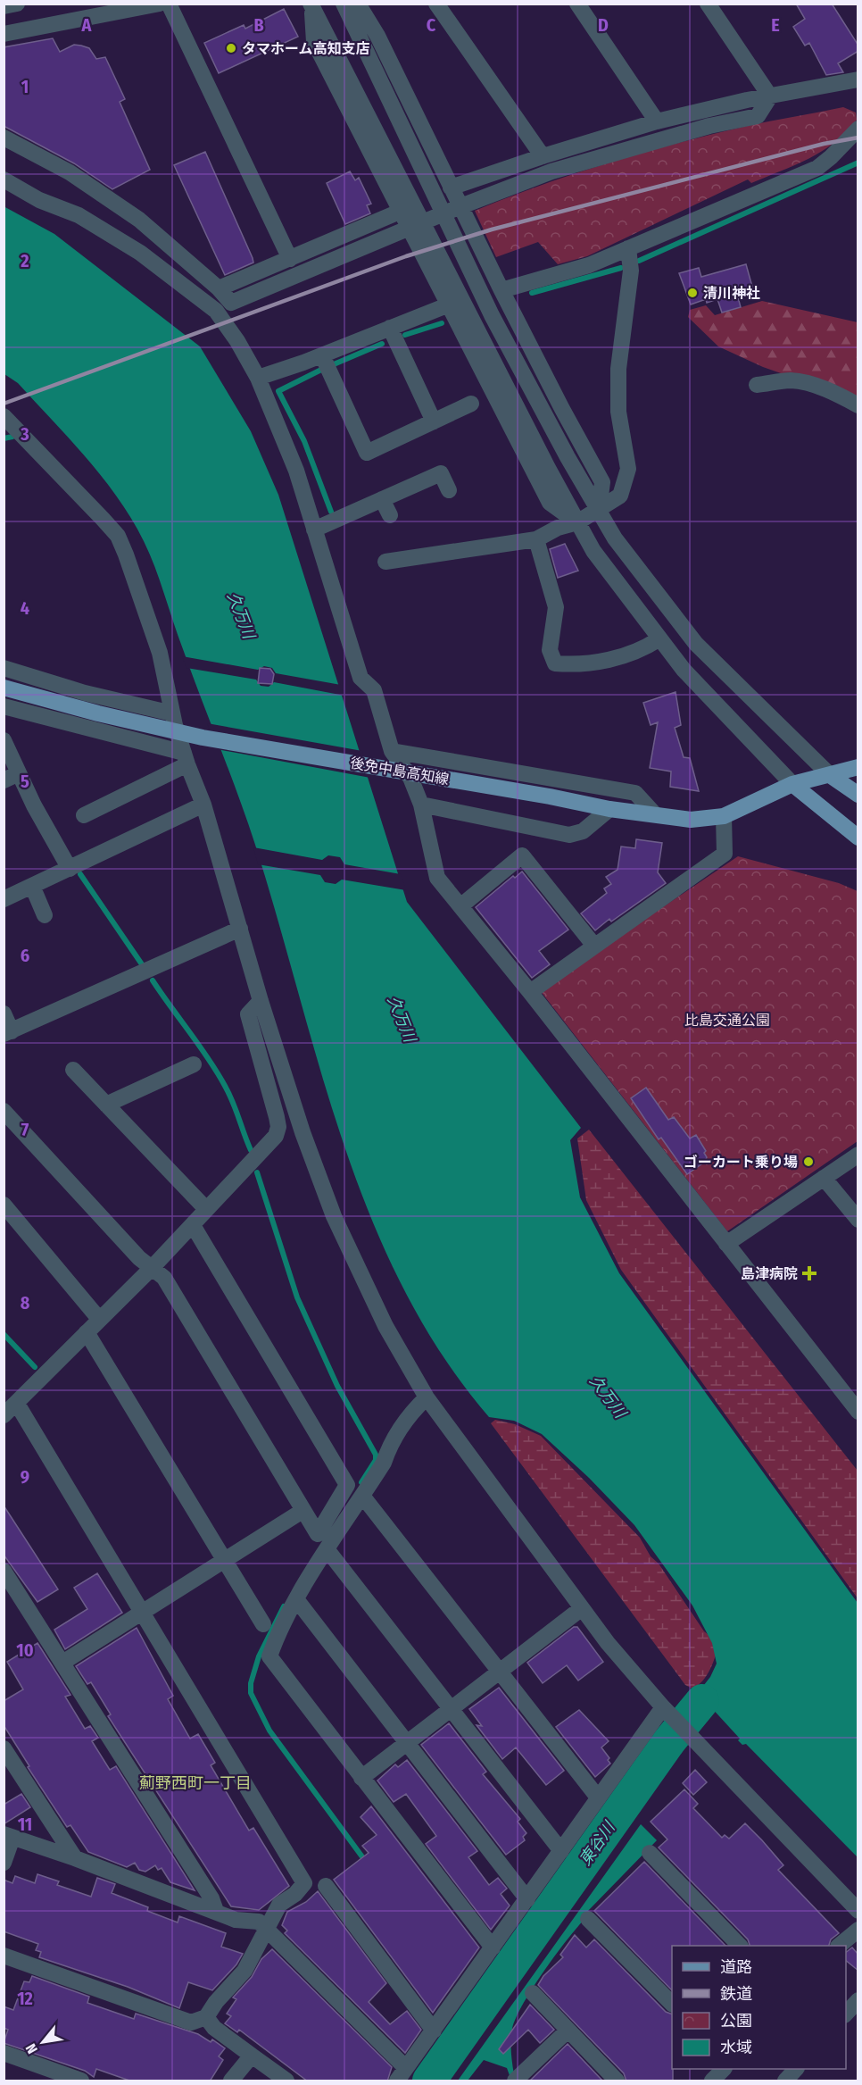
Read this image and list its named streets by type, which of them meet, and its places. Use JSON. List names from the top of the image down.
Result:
{
  "streets": {
    "main road": ["後免中島高知線"]
  },
  "districts": ["薊野西町一丁目"],
  "water": ["久万川", "東谷川"],
  "parks": ["比島交通公園"],
  "places": {
    "other": ["タマホーム高知支店", "清川神社", "ゴーカート乗り場"],
    "health": ["島津病院"]
  },
  "legend": [
    "道路",
    "鉄道",
    "公園",
    "水域"
  ],
  "north": "bottom left",
  "grid": {
    "columns": [
      "A",
      "B",
      "C",
      "D",
      "E"
    ],
    "rows": [
      "1",
      "2",
      "3",
      "4",
      "5",
      "6",
      "7",
      "8",
      "9",
      "10",
      "11",
      "12"
    ]
  }
}
